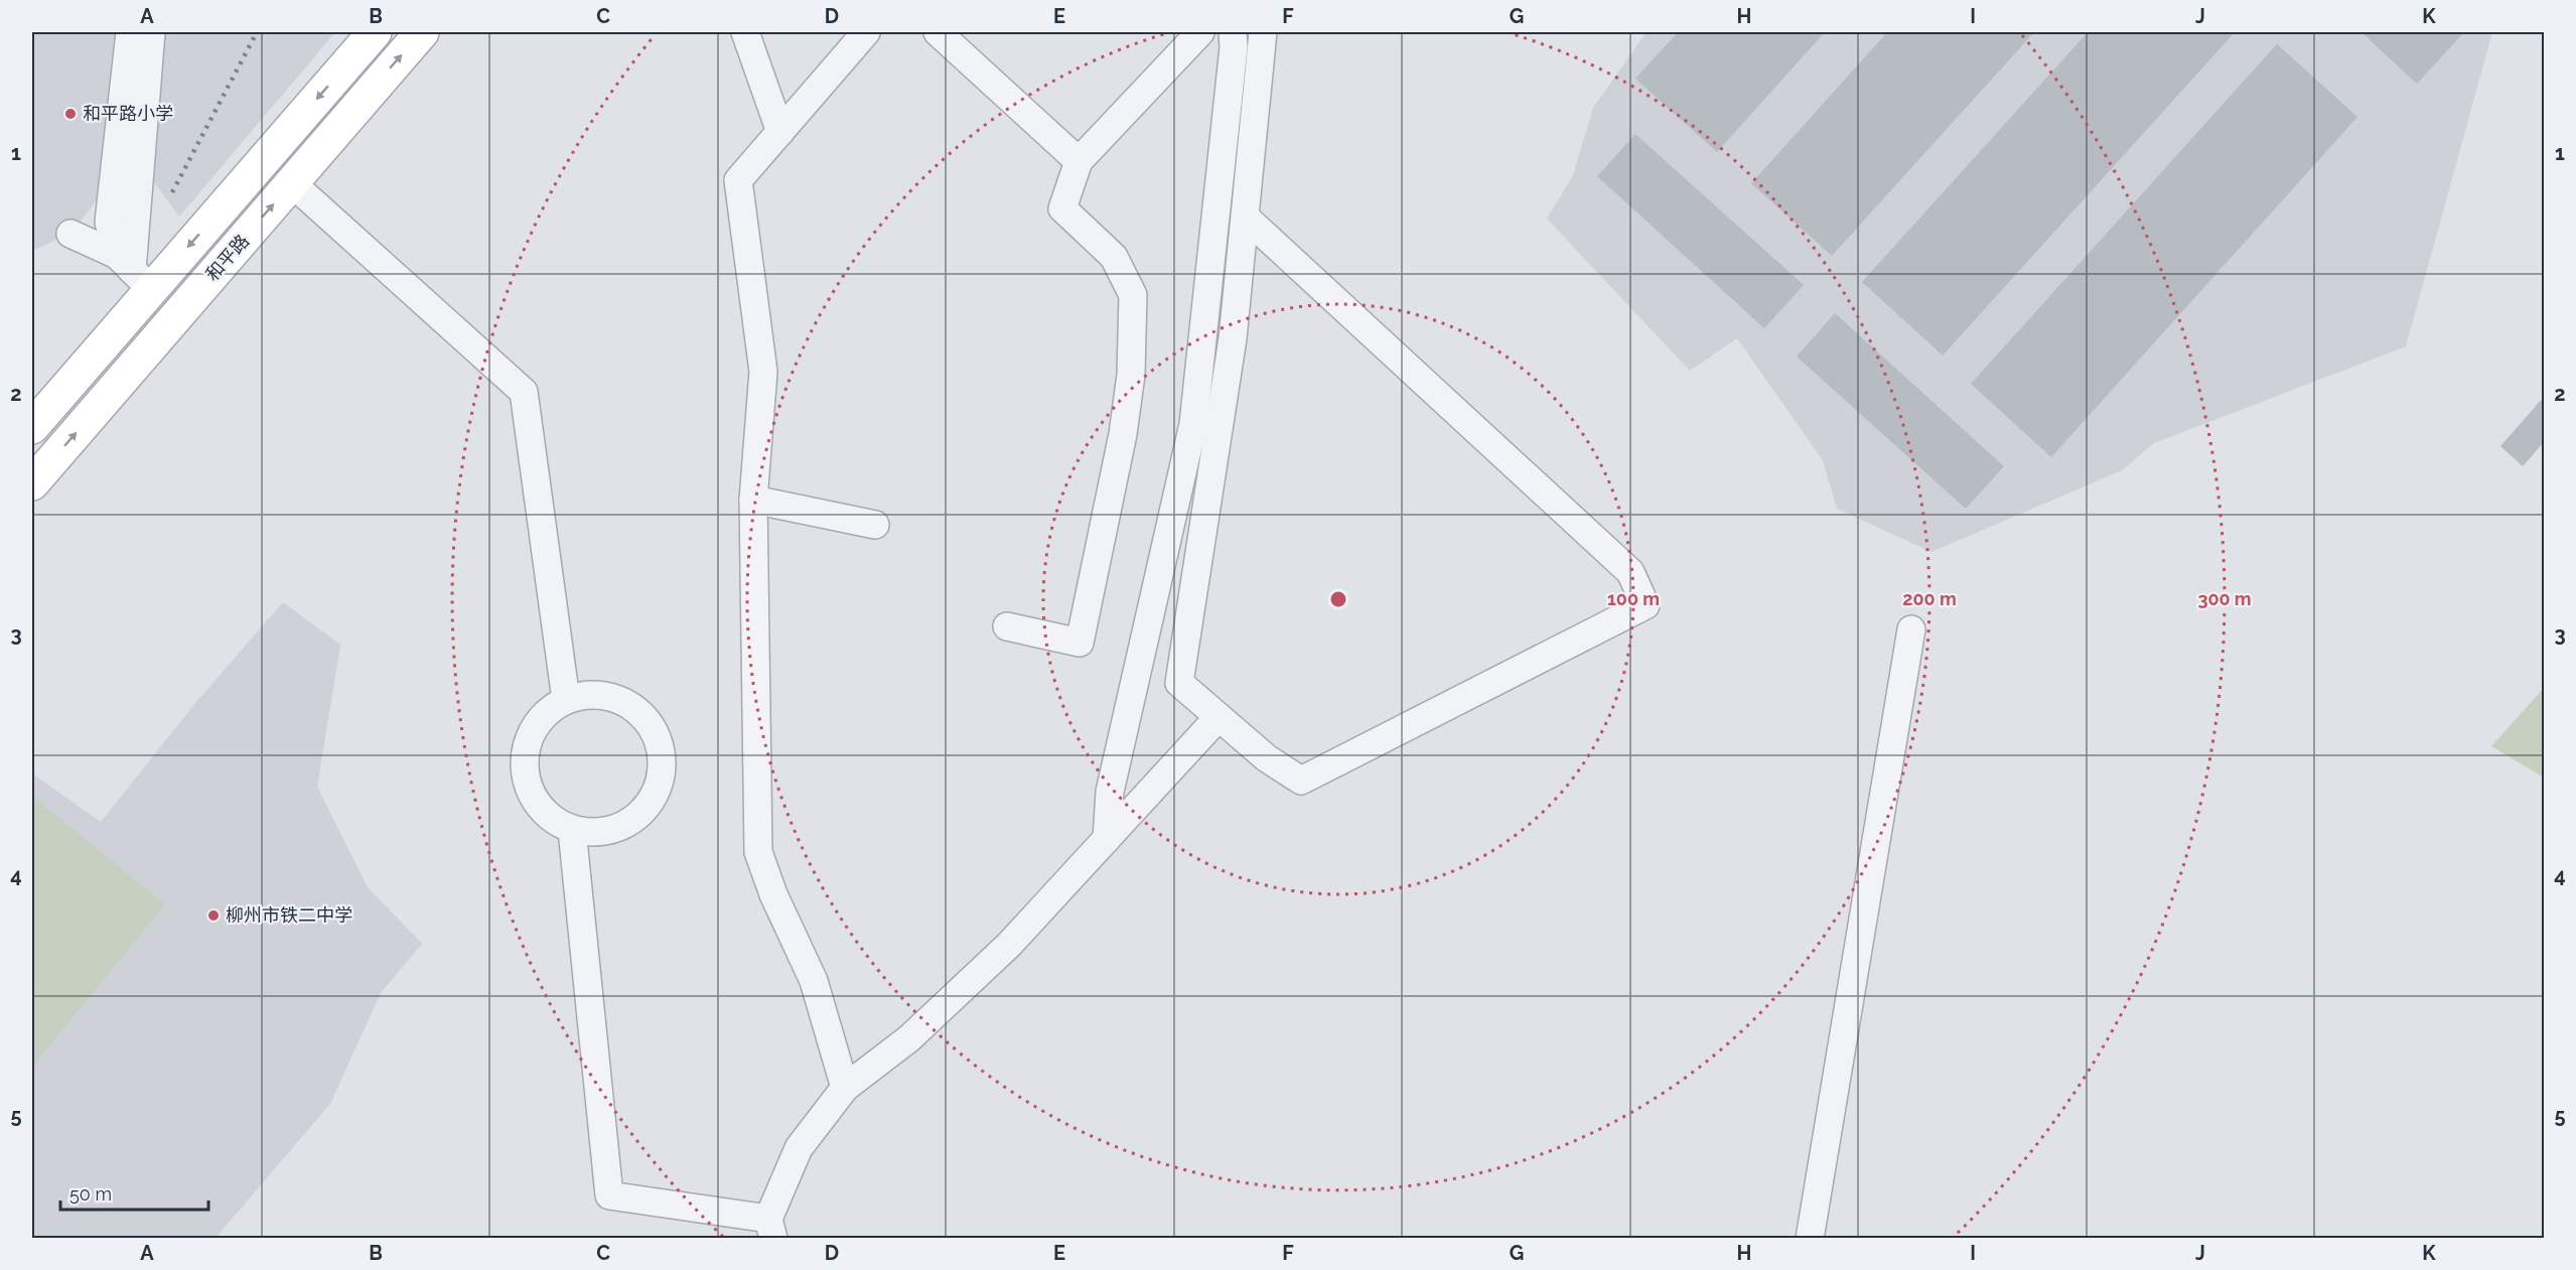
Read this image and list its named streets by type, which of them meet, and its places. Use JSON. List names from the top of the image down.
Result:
{
  "streets": {
    "main road": ["和平路"]
  },
  "places": ["和平路小学", "柳州市铁二中学"],
  "scale_bar": "50 m",
  "grid": {
    "columns": [
      "A",
      "B",
      "C",
      "D",
      "E",
      "F",
      "G",
      "H",
      "I",
      "J",
      "K"
    ],
    "rows": [
      "1",
      "2",
      "3",
      "4",
      "5"
    ]
  },
  "rings": ["100 m", "200 m", "300 m"]
}
